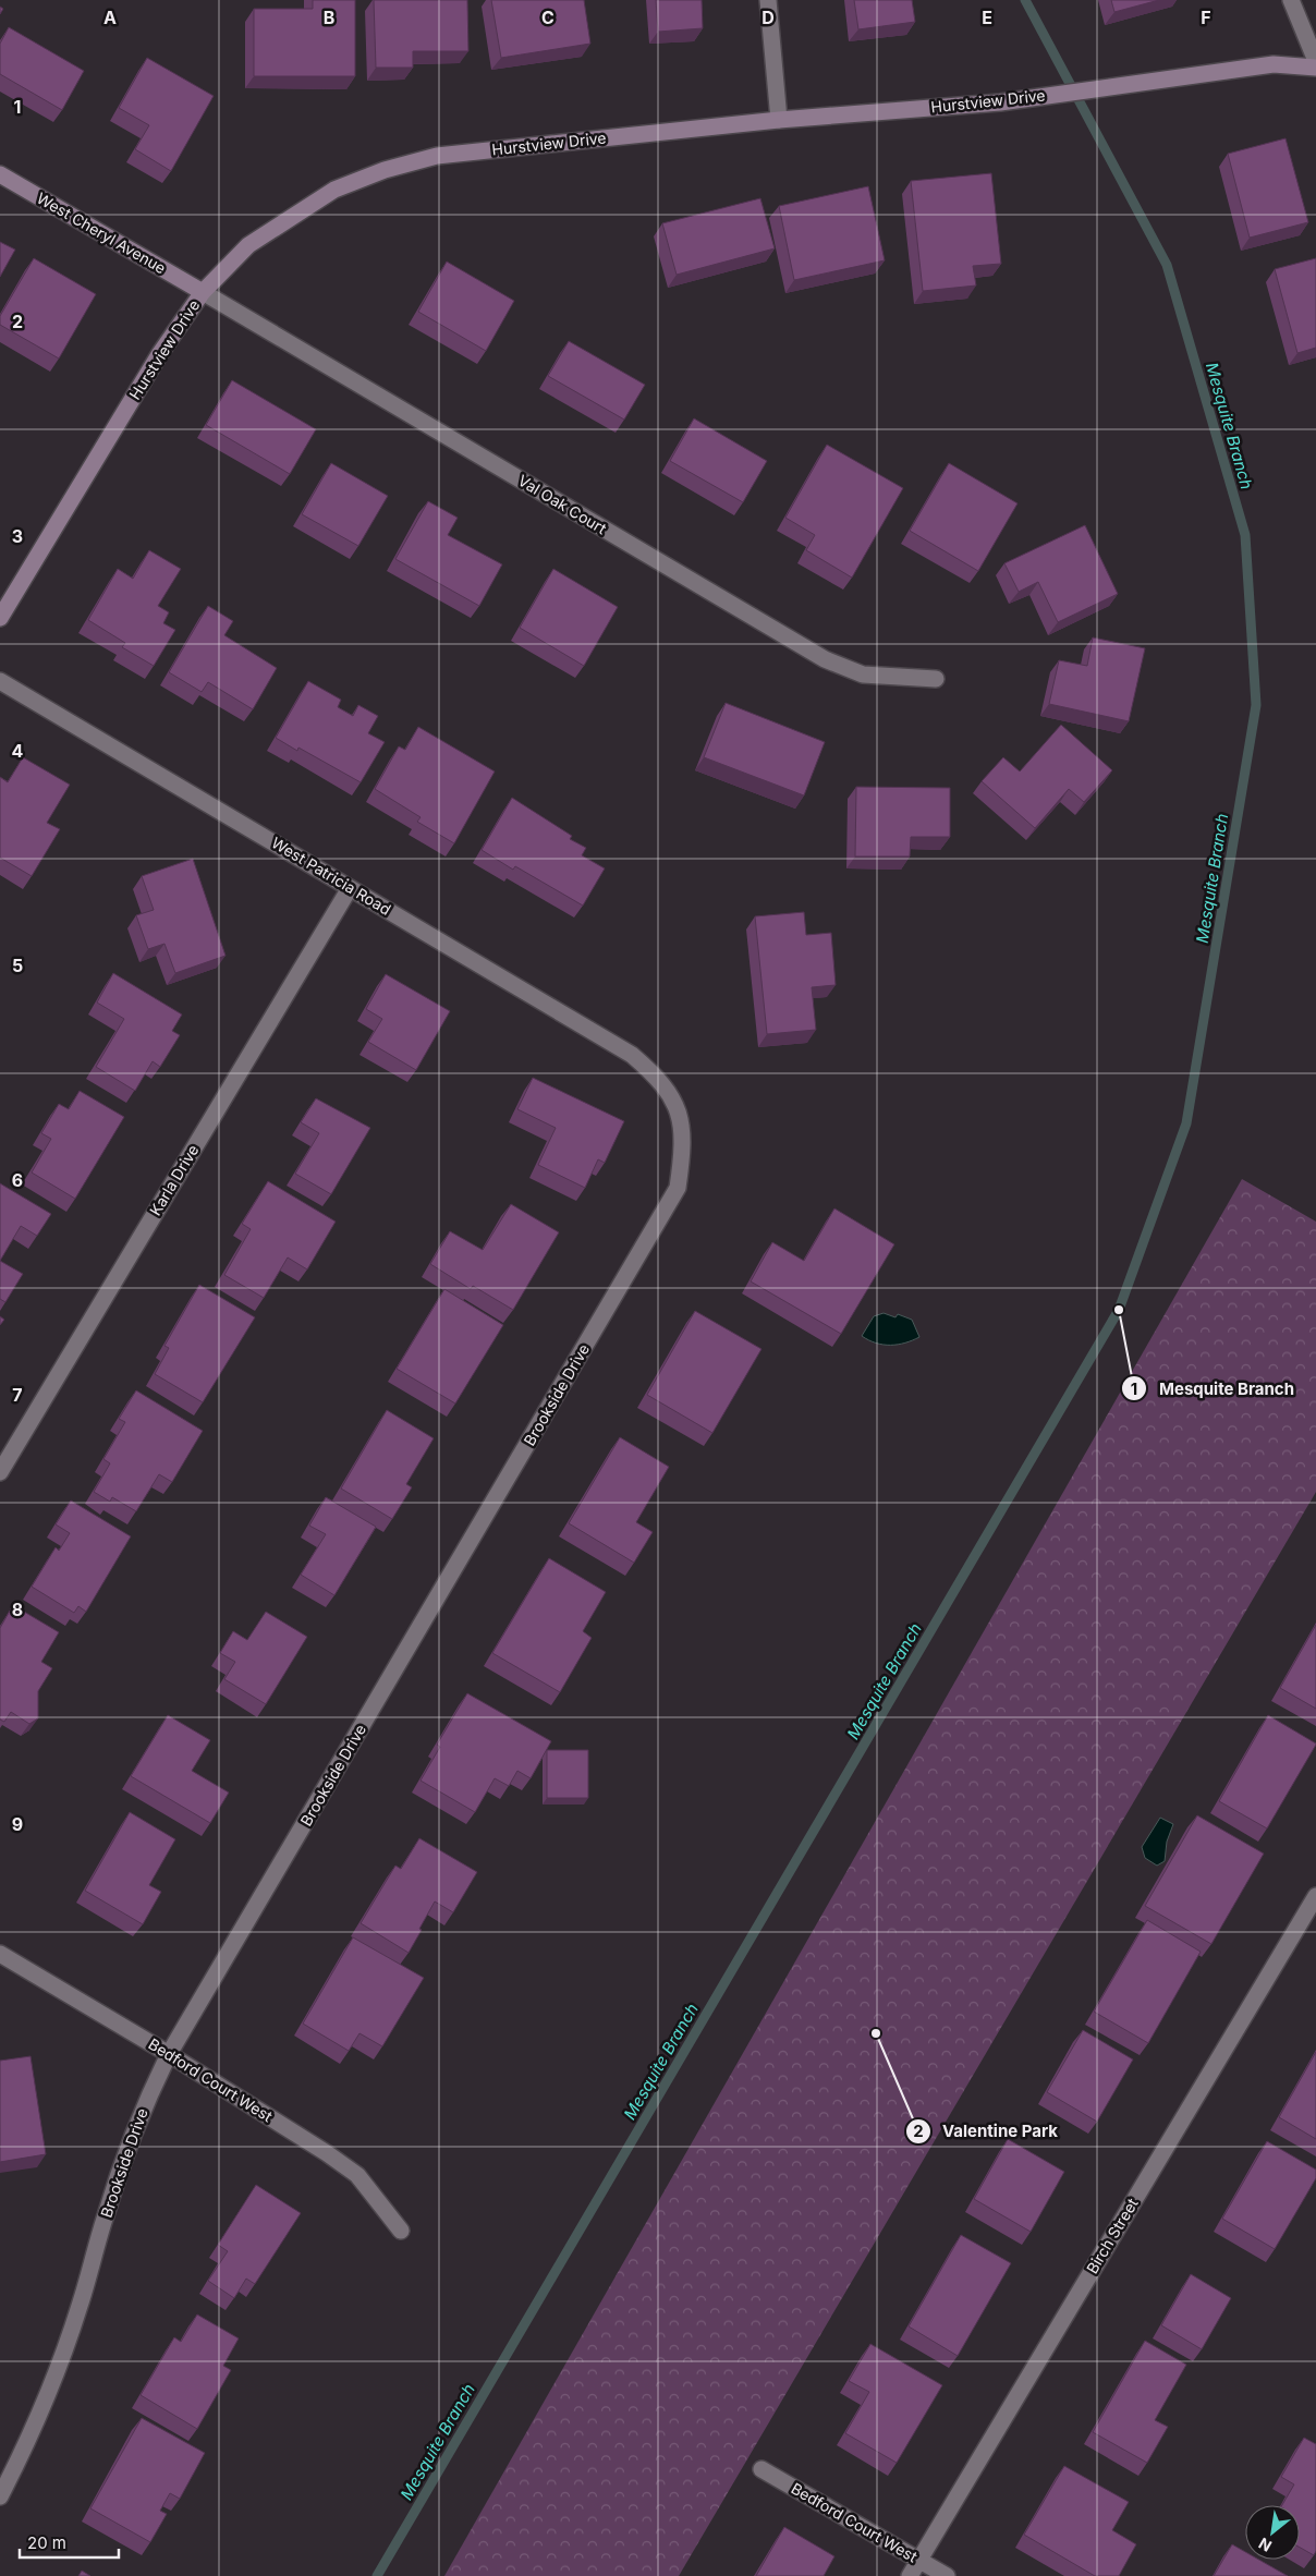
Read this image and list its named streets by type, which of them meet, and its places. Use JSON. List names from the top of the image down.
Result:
{
  "streets": {
    "street": [
      "Hurstview Drive",
      "West Cheryl Avenue",
      "Val Oak Court",
      "West Patricia Road",
      "Karla Drive",
      "Brookside Drive",
      "Bedford Court West",
      "Birch Street"
    ]
  },
  "crossings": [
    ["Hurstview Drive", "West Cheryl Avenue"],
    ["Hurstview Drive", "Val Oak Court"],
    ["West Cheryl Avenue", "Val Oak Court"],
    ["West Patricia Road", "Karla Drive"],
    ["West Patricia Road", "Brookside Drive"],
    ["Brookside Drive", "Bedford Court West"],
    ["Bedford Court West", "Birch Street"]
  ],
  "water": ["Mesquite Branch"],
  "places": ["Mesquite Branch", "Valentine Park"],
  "scale_bar": "20 m",
  "north": "bottom left",
  "grid": {
    "columns": [
      "A",
      "B",
      "C",
      "D",
      "E",
      "F"
    ],
    "rows": [
      "1",
      "2",
      "3",
      "4",
      "5",
      "6",
      "7",
      "8",
      "9"
    ]
  }
}
